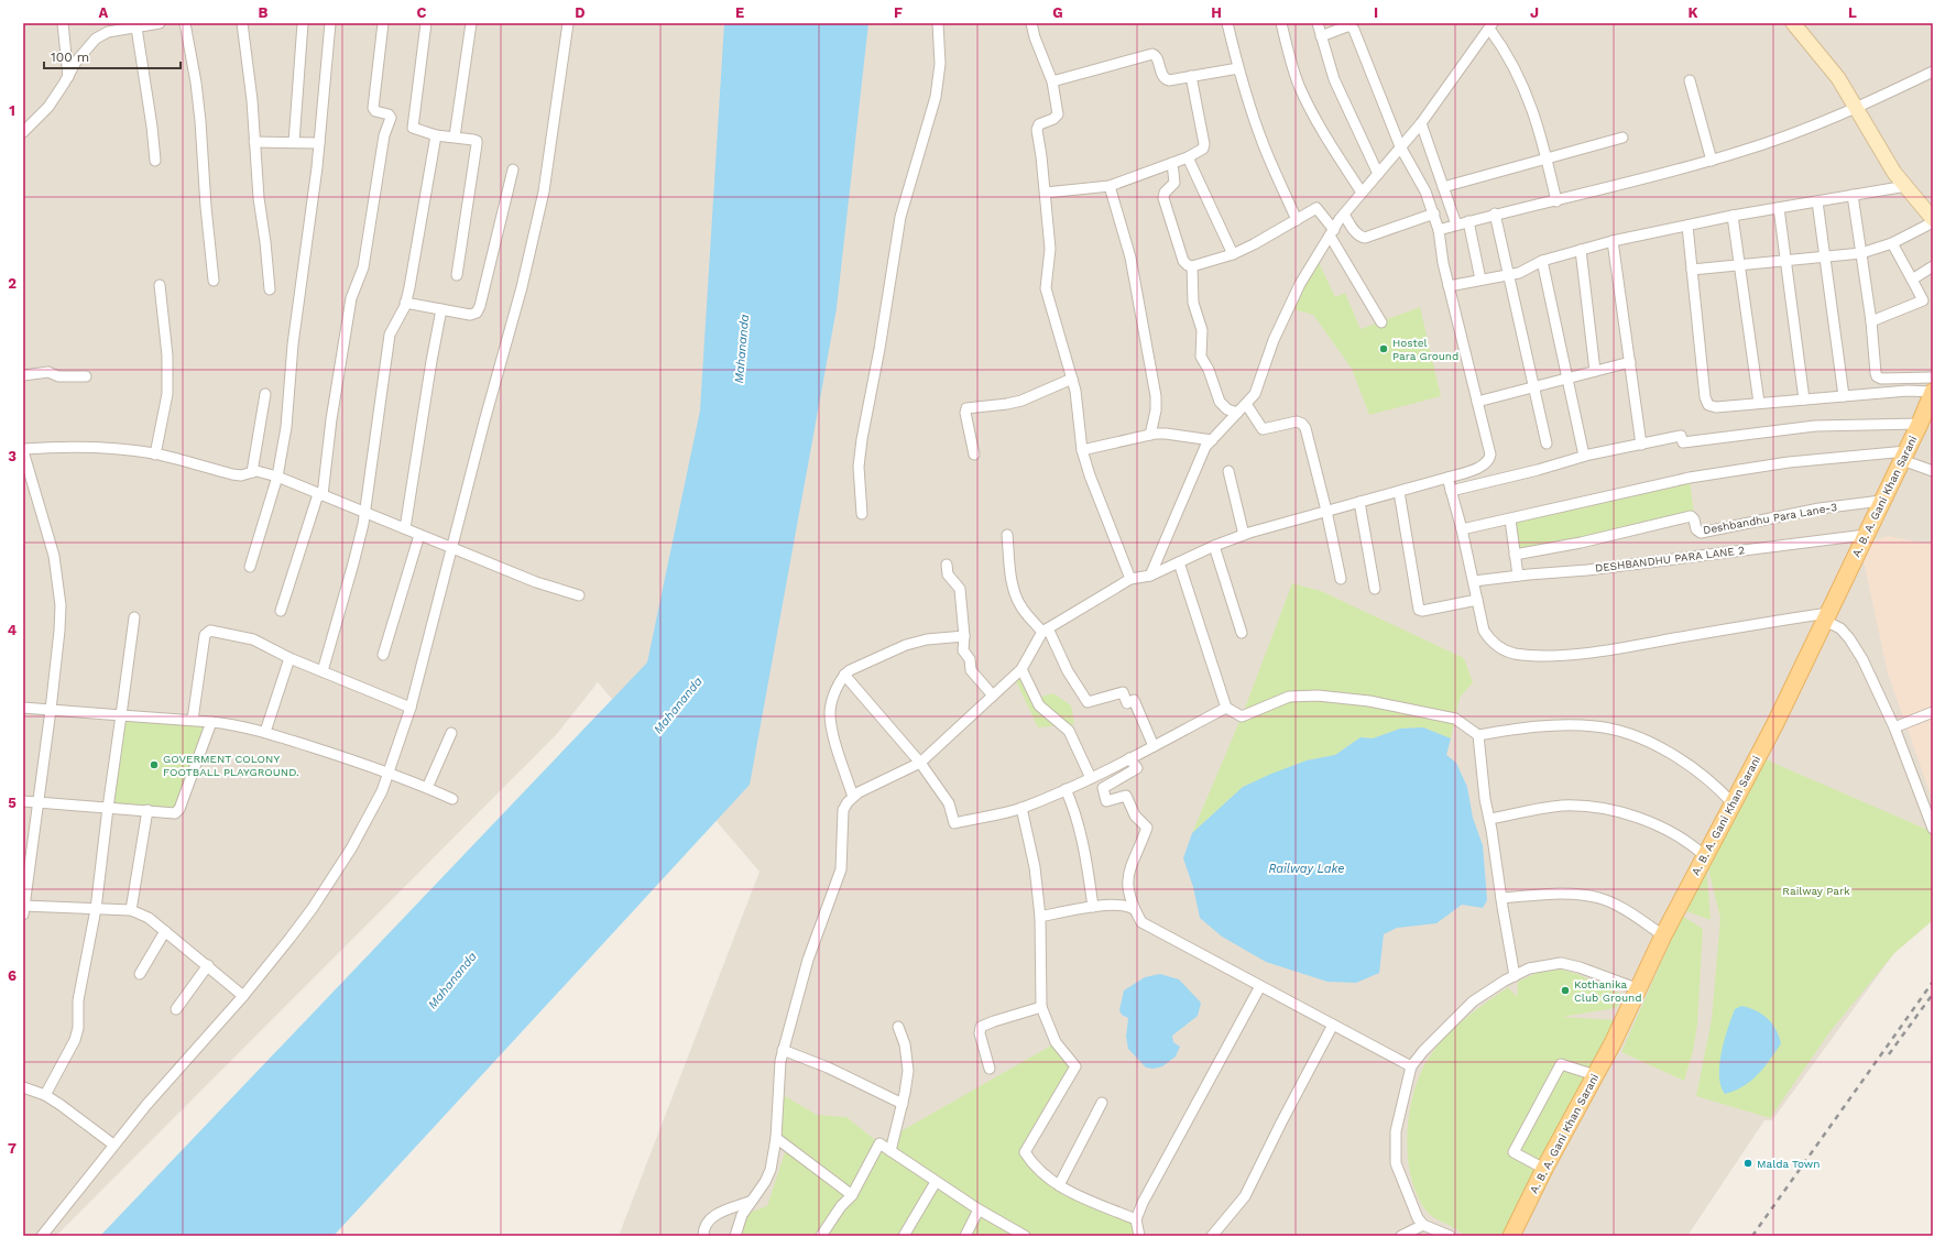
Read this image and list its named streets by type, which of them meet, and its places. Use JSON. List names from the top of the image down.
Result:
{
  "streets": {
    "main road": ["A. B. A. Gani Khan Sarani"],
    "street": ["Deshbandhu Para Lane-3", "DESHBANDHU PARA LANE 2"]
  },
  "crossings": [
    ["A. B. A. Gani Khan Sarani", "Deshbandhu Para Lane-3"],
    ["A. B. A. Gani Khan Sarani", "DESHBANDHU PARA LANE 2"]
  ],
  "water": ["Mahananda", "Railway Lake"],
  "parks": ["Railway Park"],
  "places": [
    "Hostel Para Ground",
    "GOVERMENT COLONY FOOTBALL PLAYGROUND.",
    "Kothanika Club Ground",
    "Malda Town"
  ],
  "scale_bar": "100 m",
  "grid": {
    "columns": [
      "A",
      "B",
      "C",
      "D",
      "E",
      "F",
      "G",
      "H",
      "I",
      "J",
      "K",
      "L"
    ],
    "rows": [
      "1",
      "2",
      "3",
      "4",
      "5",
      "6",
      "7"
    ]
  }
}
